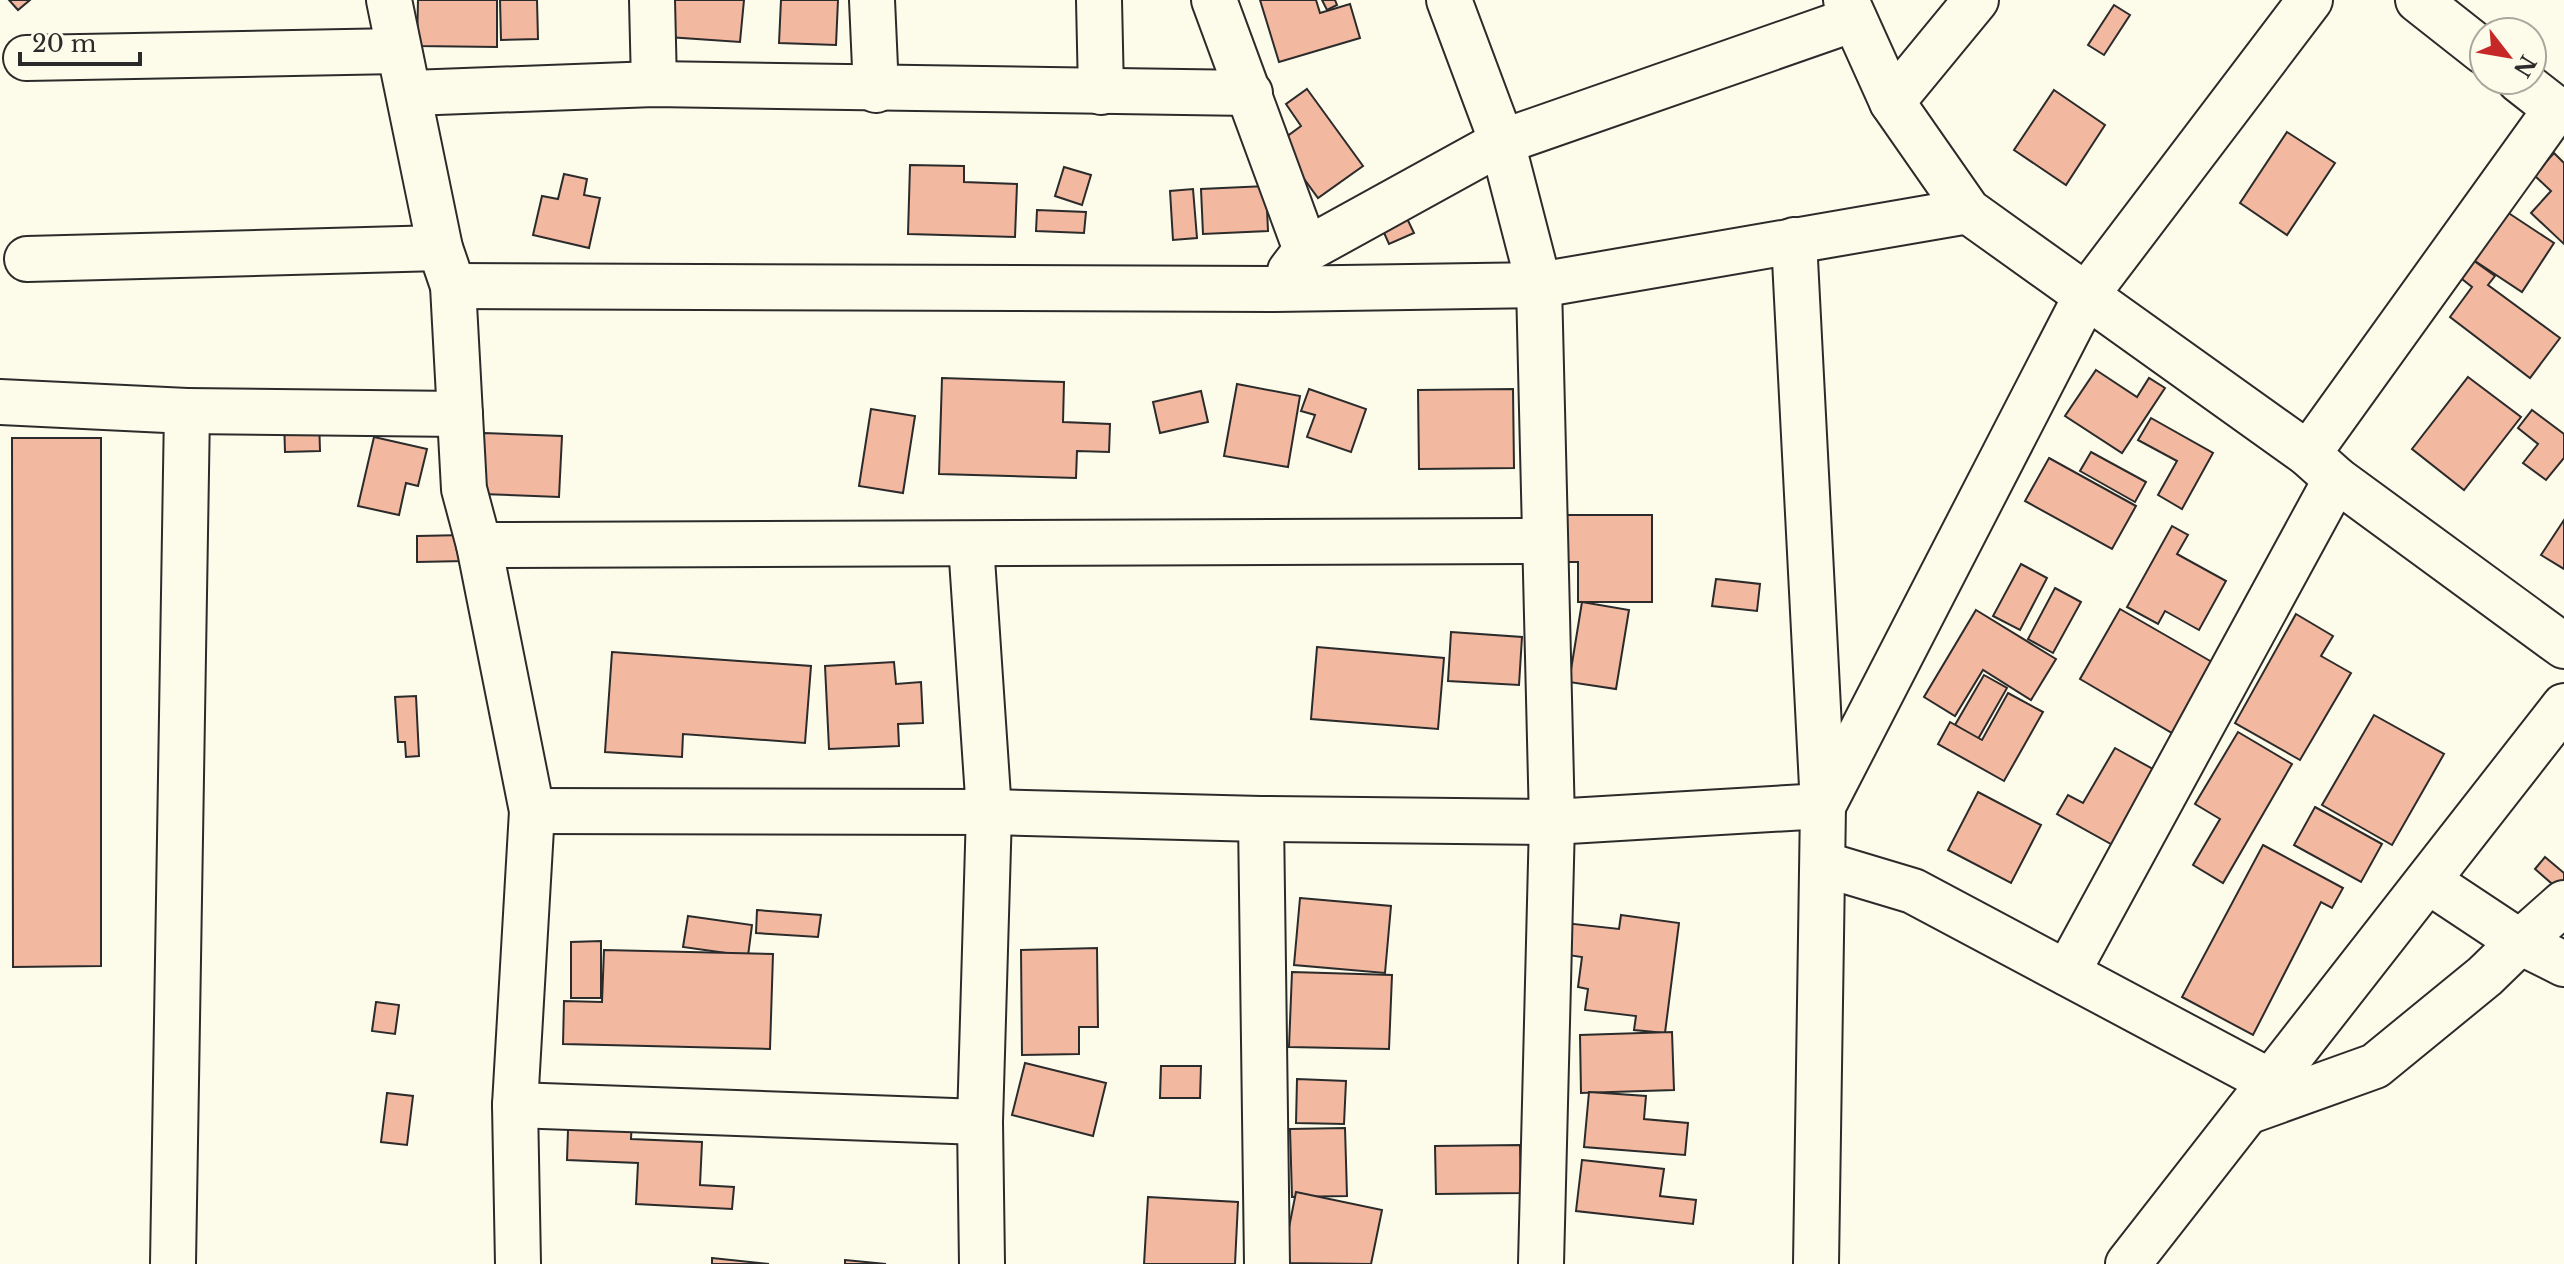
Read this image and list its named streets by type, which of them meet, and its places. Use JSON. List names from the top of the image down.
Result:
{
  "scale_bar": "20 m",
  "north": "bottom right"
}
